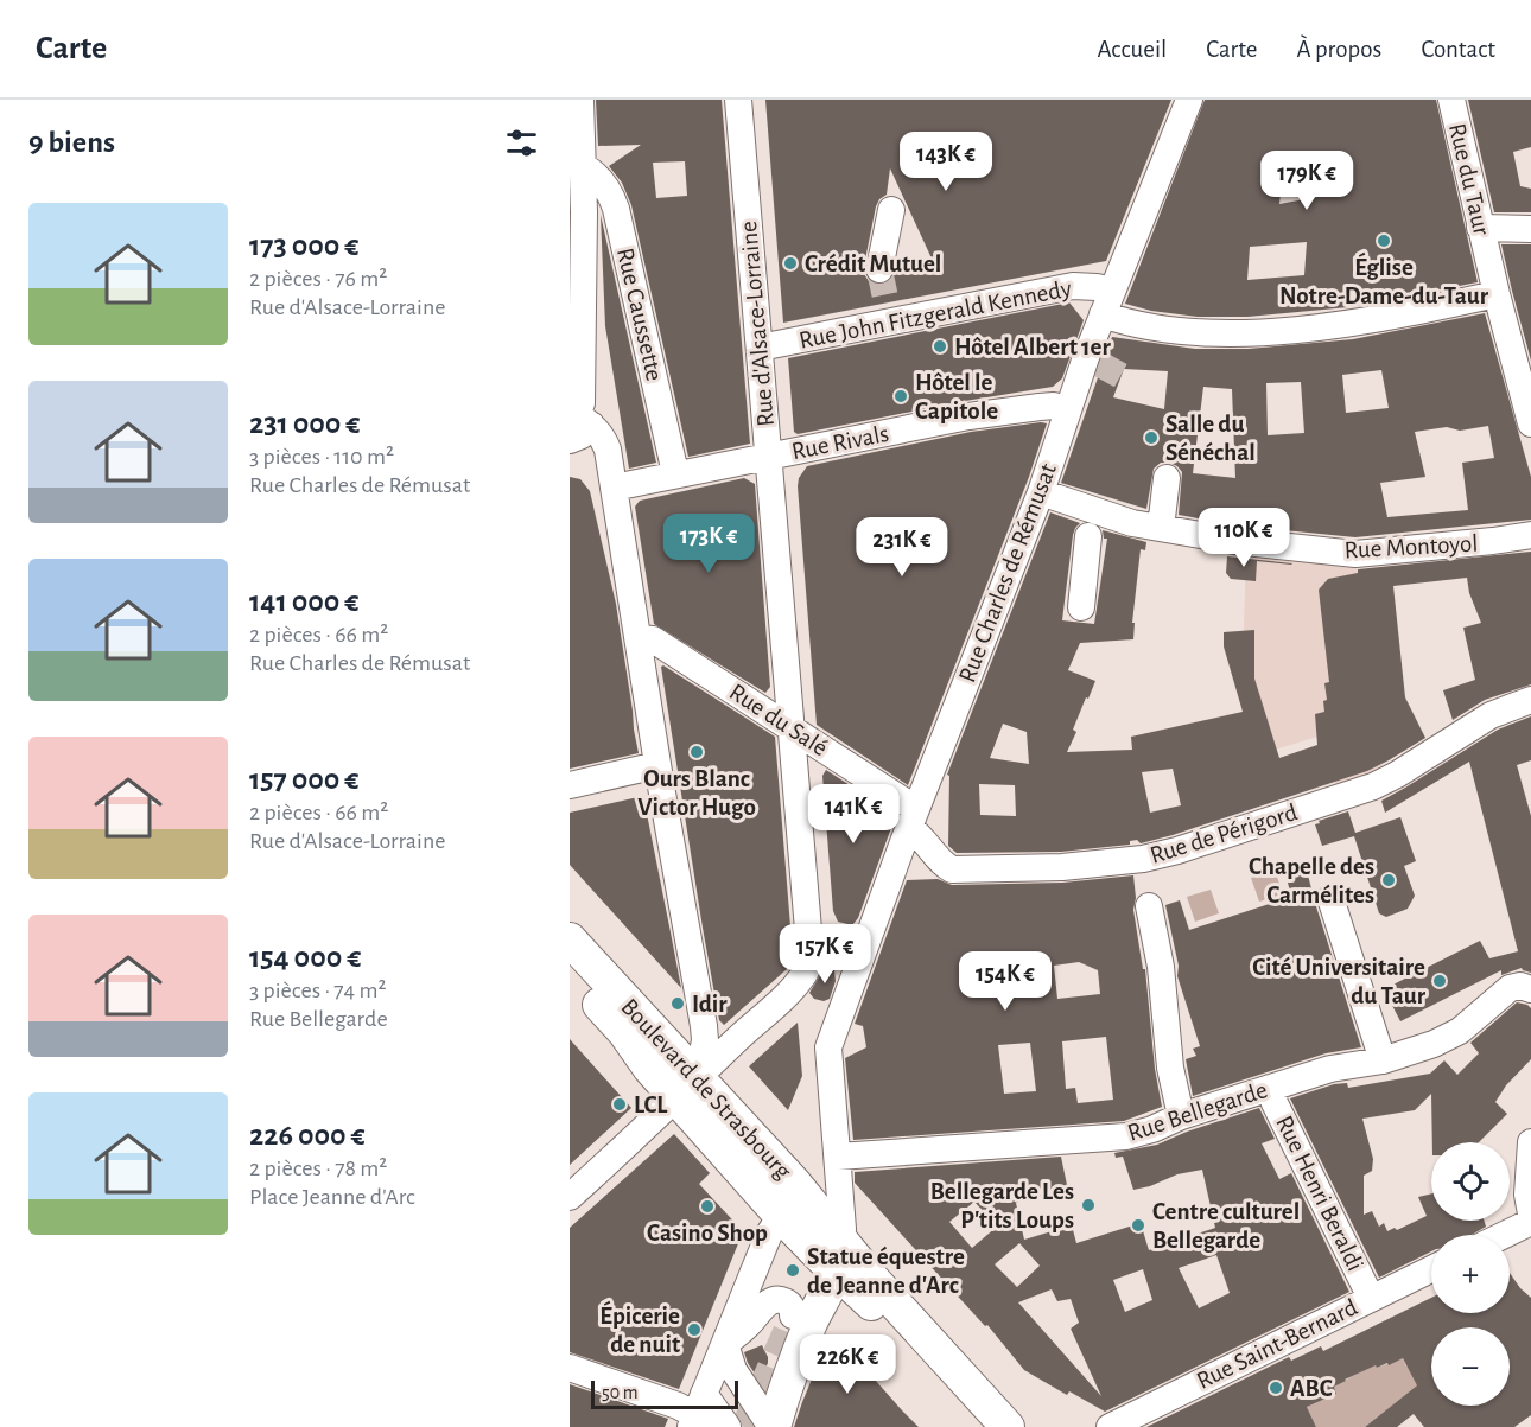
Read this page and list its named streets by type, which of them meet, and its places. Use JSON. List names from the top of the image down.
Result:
{
  "streets": {
    "main road": ["Boulevard de Strasbourg"],
    "street": [
      "Rue du Taur",
      "Rue Caussette",
      "Rue John Fitzgerald Kennedy",
      "Rue d'Alsace-Lorraine",
      "Rue Rivals",
      "Rue Montoyol",
      "Rue Charles de Rémusat",
      "Rue du Salé",
      "Rue de Périgord",
      "Rue Bellegarde",
      "Rue Henri Beraldi",
      "Rue Saint-Bernard"
    ]
  },
  "crossings": [
    ["Rue du Taur", "Rue John Fitzgerald Kennedy"],
    ["Rue Caussette", "Rue Rivals"],
    ["Rue John Fitzgerald Kennedy", "Rue d'Alsace-Lorraine"],
    ["Rue John Fitzgerald Kennedy", "Rue Charles de Rémusat"],
    ["Rue d'Alsace-Lorraine", "Rue Rivals"],
    ["Rue d'Alsace-Lorraine", "Rue du Salé"],
    ["Rue d'Alsace-Lorraine", "Boulevard de Strasbourg"],
    ["Rue Rivals", "Rue Charles de Rémusat"],
    ["Rue Montoyol", "Rue Charles de Rémusat"],
    ["Rue Charles de Rémusat", "Rue du Salé"],
    ["Rue Charles de Rémusat", "Rue de Périgord"],
    ["Rue Charles de Rémusat", "Rue Bellegarde"],
    ["Rue du Salé", "Rue de Périgord"],
    ["Rue Bellegarde", "Rue Henri Beraldi"],
    ["Rue Henri Beraldi", "Rue Saint-Bernard"]
  ],
  "places": [
    "Église Notre-Dame-du-Taur",
    "Crédit Mutuel",
    "Hôtel Albert 1er",
    "Hôtel le Capitole",
    "Salle du Sénéchal",
    "Ours Blanc Victor Hugo",
    "Chapelle des Carmélites",
    "Cité Universitaire du Taur",
    "Idir",
    "LCL",
    "Bellegarde Les P'tits Loups",
    "Casino Shop",
    "Centre culturel Bellegarde",
    "Statue équestre de Jeanne d'Arc",
    "Épicerie de nuit",
    "ABC"
  ],
  "scale_bar": "50 m",
  "page": {
    "header": "Carte",
    "nav": [
      "Accueil",
      "Carte",
      "À propos",
      "Contact"
    ],
    "heading": "9 biens",
    "price": [
      "143K €",
      "179K €",
      "110K €",
      "173K €",
      "231K €",
      "141K €",
      "157K €",
      "154K €",
      "226K €"
    ],
    "list": [
      {
        "name": "173 000 €",
        "note": "2 pièces · 76 m² · Rue d'Alsace-Lorraine"
      },
      {
        "name": "231 000 €",
        "note": "3 pièces · 110 m² · Rue Charles de Rémusat"
      },
      {
        "name": "141 000 €",
        "note": "2 pièces · 66 m² · Rue Charles de Rémusat"
      },
      {
        "name": "157 000 €",
        "note": "2 pièces · 66 m² · Rue d'Alsace-Lorraine"
      },
      {
        "name": "154 000 €",
        "note": "3 pièces · 74 m² · Rue Bellegarde"
      },
      {
        "name": "226 000 €",
        "note": "2 pièces · 78 m² · Place Jeanne d'Arc"
      }
    ],
    "map_buttons": ["+", "−"],
    "scale": "50 m"
  }
}
